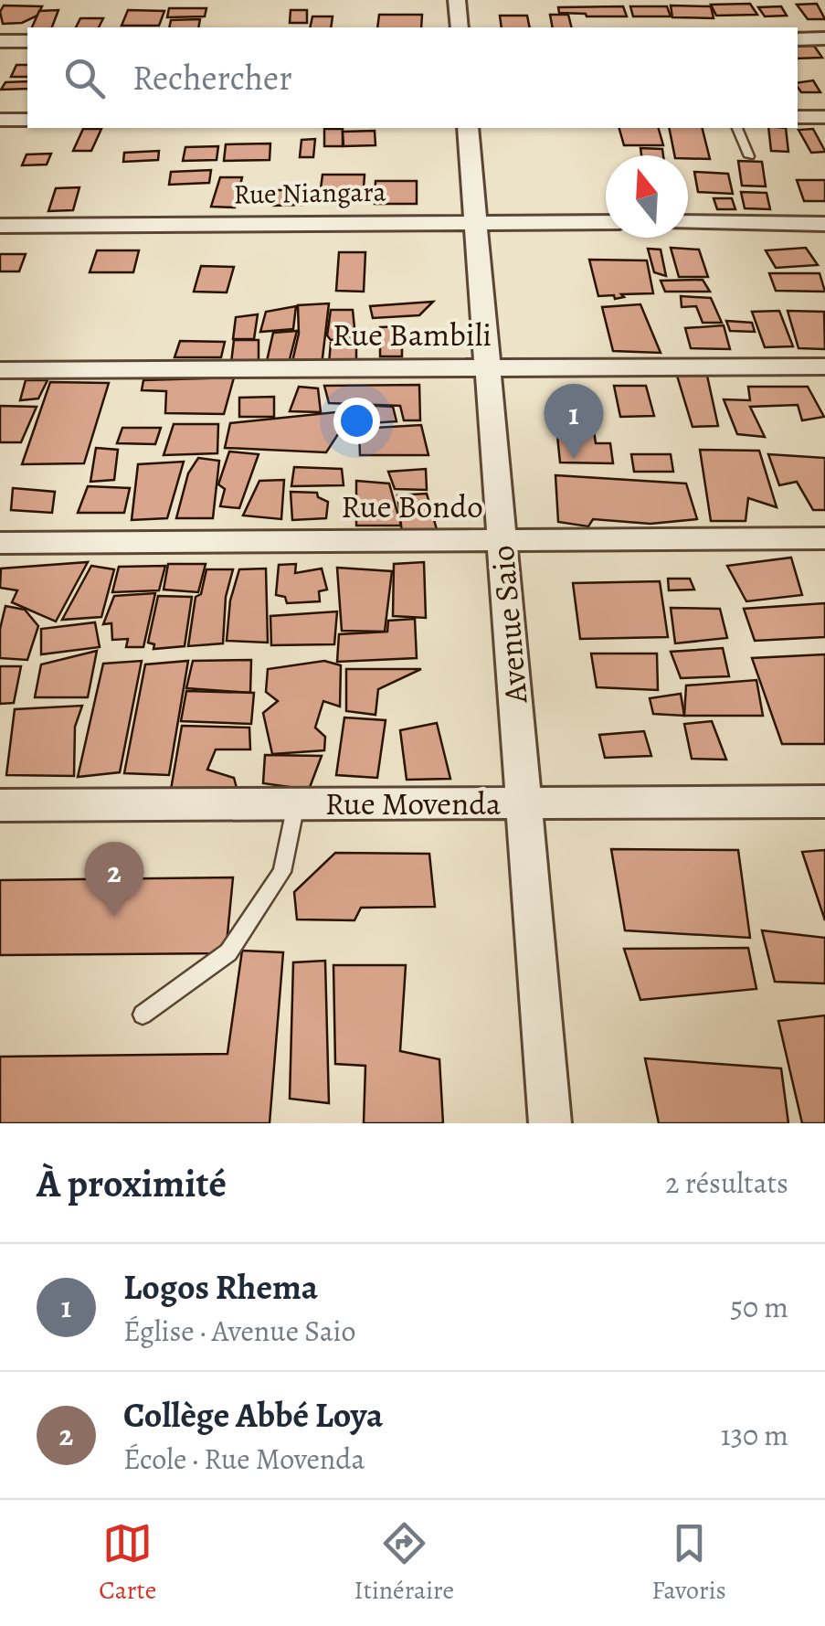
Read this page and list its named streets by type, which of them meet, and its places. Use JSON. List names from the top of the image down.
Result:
{
  "streets": {
    "street": [
      "Rue Niangara",
      "Rue Bambili",
      "Rue Bondo",
      "Avenue Saio",
      "Rue Movenda"
    ]
  },
  "crossings": [
    ["Rue Niangara", "Avenue Saio"],
    ["Rue Bambili", "Avenue Saio"],
    ["Rue Bondo", "Avenue Saio"],
    ["Avenue Saio", "Rue Movenda"]
  ],
  "north": "top",
  "page": {
    "search": "Rechercher",
    "pins": ["1", "2"],
    "heading": ["À proximité", "2 résultats"],
    "list": [
      {
        "mark": "1",
        "name": "Logos Rhema",
        "note": "Église · Avenue Saio",
        "value": "50 m"
      },
      {
        "mark": "2",
        "name": "Collège Abbé Loya",
        "note": "École · Rue Movenda",
        "value": "130 m"
      }
    ],
    "nav": ["Carte", "Itinéraire", "Favoris"]
  }
}
